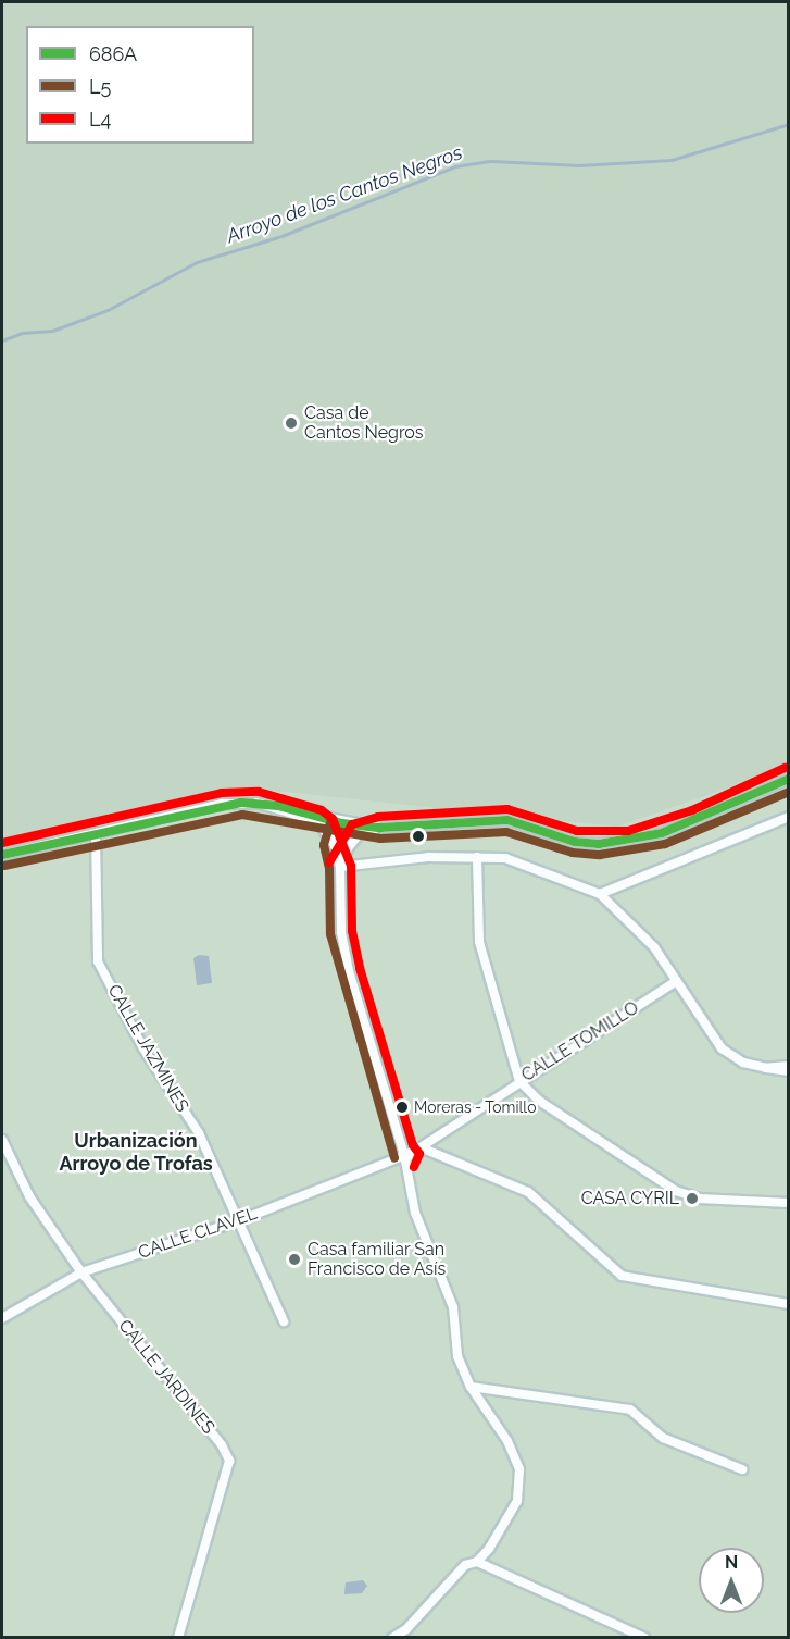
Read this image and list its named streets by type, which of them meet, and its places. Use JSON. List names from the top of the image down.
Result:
{
  "streets": {
    "street": [
      "CALLE TOMILLO",
      "CALLE JAZMINES",
      "CALLE CLAVEL",
      "CALLE JARDINES"
    ]
  },
  "crossings": [
    ["CALLE TOMILLO", "CALLE CLAVEL"],
    ["CALLE JAZMINES", "CALLE CLAVEL"],
    ["CALLE CLAVEL", "CALLE JARDINES"]
  ],
  "districts": ["Urbanización Arroyo de Trofas"],
  "water": ["Arroyo de los Cantos Negros"],
  "places": [
    "Casa de Cantos Negros",
    "Moreras - Tomillo",
    "CASA CYRIL",
    "Casa familiar San Francisco de Asís"
  ],
  "lines": ["transit line L4", "transit line 686A", "transit line L5"],
  "legend": ["686A", "L5", "L4"],
  "north": "top"
}
